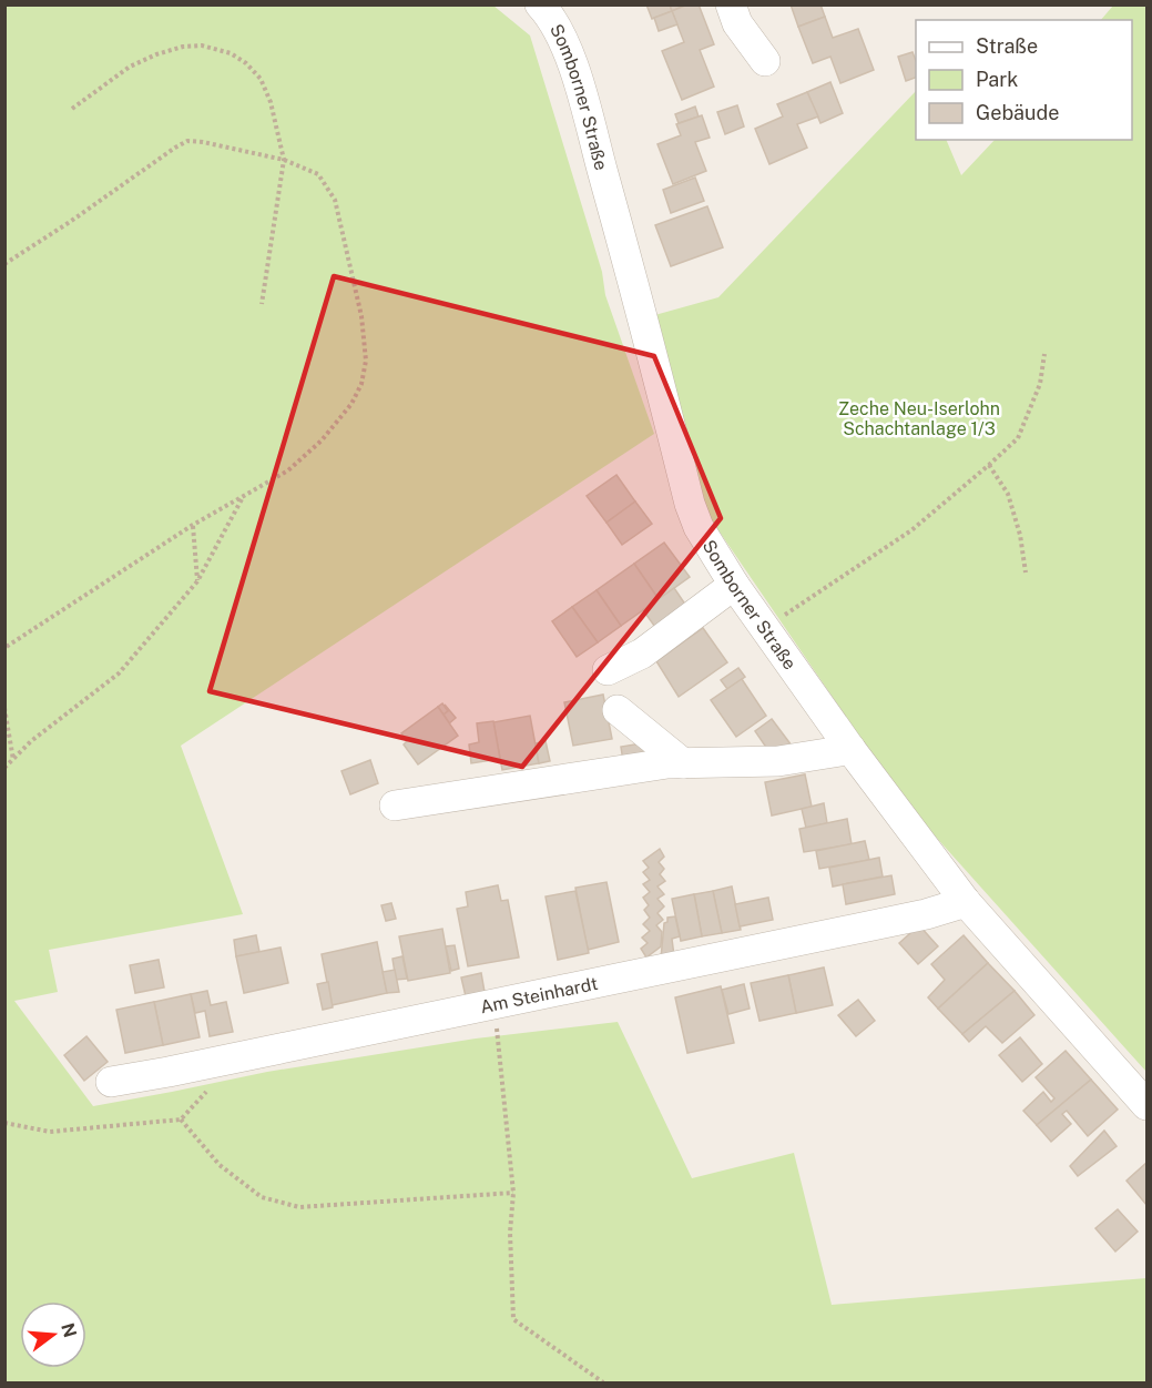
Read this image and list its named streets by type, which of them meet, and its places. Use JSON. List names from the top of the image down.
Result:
{
  "streets": {
    "street": ["Somborner Straße", "Am Steinhardt"]
  },
  "crossings": [
    ["Somborner Straße", "Am Steinhardt"]
  ],
  "parks": ["Zeche Neu-Iserlohn Schachtanlage 1/3"],
  "legend": ["Straße", "Park", "Gebäude"],
  "north": "right"
}
